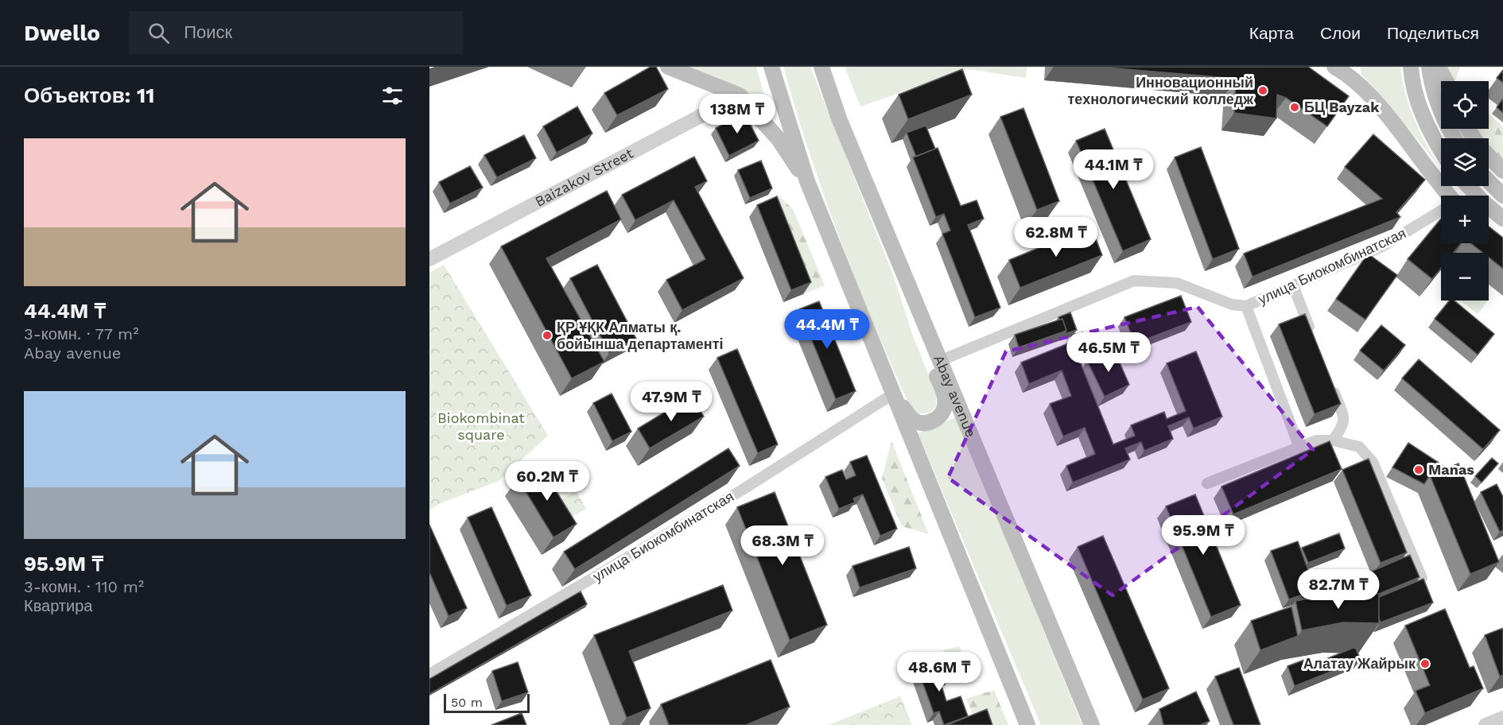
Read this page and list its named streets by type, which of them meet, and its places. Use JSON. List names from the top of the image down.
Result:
{
  "streets": {
    "main road": ["Abay avenue"],
    "street": ["Baizakov Street", "улица Биокомбинатская"]
  },
  "crossings": [
    ["улица Биокомбинатская", "Abay avenue"]
  ],
  "parks": ["Biokombinat square"],
  "places": [
    "Инновационный технологический колледж",
    "БЦ Bayzak",
    "ҚР ҰҚК Алматы қ. бойынша департаменті",
    "Manas",
    "Алатау Жайрык"
  ],
  "scale_bar": "50 m",
  "page": {
    "header": "Dwello",
    "search": "Поиск",
    "nav": ["Карта", "Слои", "Поделиться"],
    "heading": "Объектов: 11",
    "map_buttons": ["+", "−"],
    "price": [
      "138M ₸",
      "44.1M ₸",
      "62.8M ₸",
      "44.4M ₸",
      "46.5M ₸",
      "47.9M ₸",
      "60.2M ₸",
      "95.9M ₸",
      "68.3M ₸",
      "82.7M ₸",
      "48.6M ₸"
    ],
    "list": [
      {
        "name": "44.4M ₸",
        "note": "3-комн. · 77 m² · Abay avenue"
      },
      {
        "name": "95.9M ₸",
        "note": "3-комн. · 110 m² · Квартира"
      }
    ],
    "scale": "50 m"
  }
}
